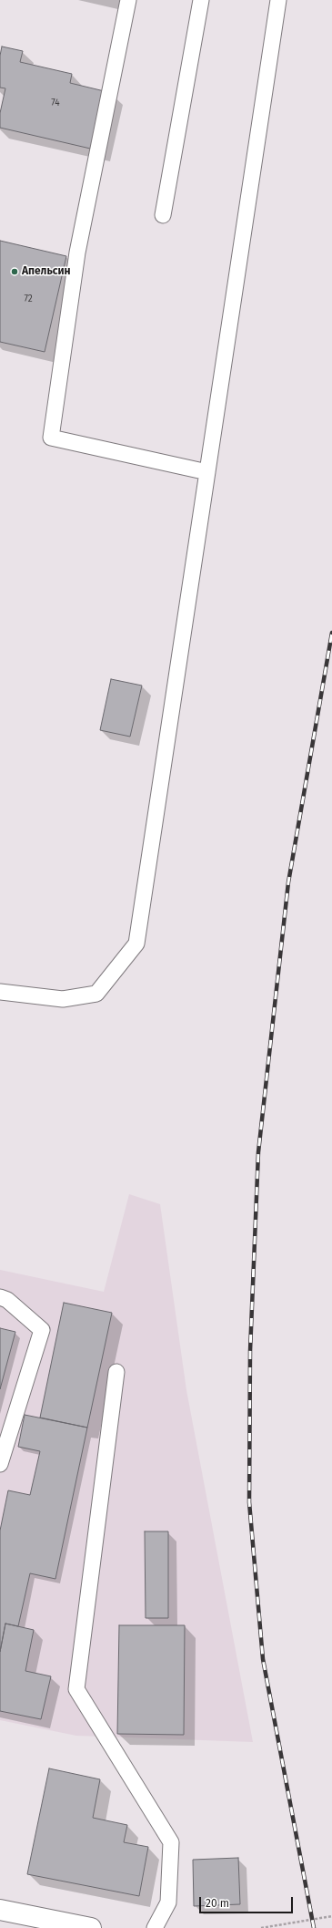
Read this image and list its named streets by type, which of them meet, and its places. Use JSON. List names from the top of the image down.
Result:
{
  "places": ["Апельсин"],
  "house_numbers": ["74", "72"],
  "scale_bar": "20 m"
}
